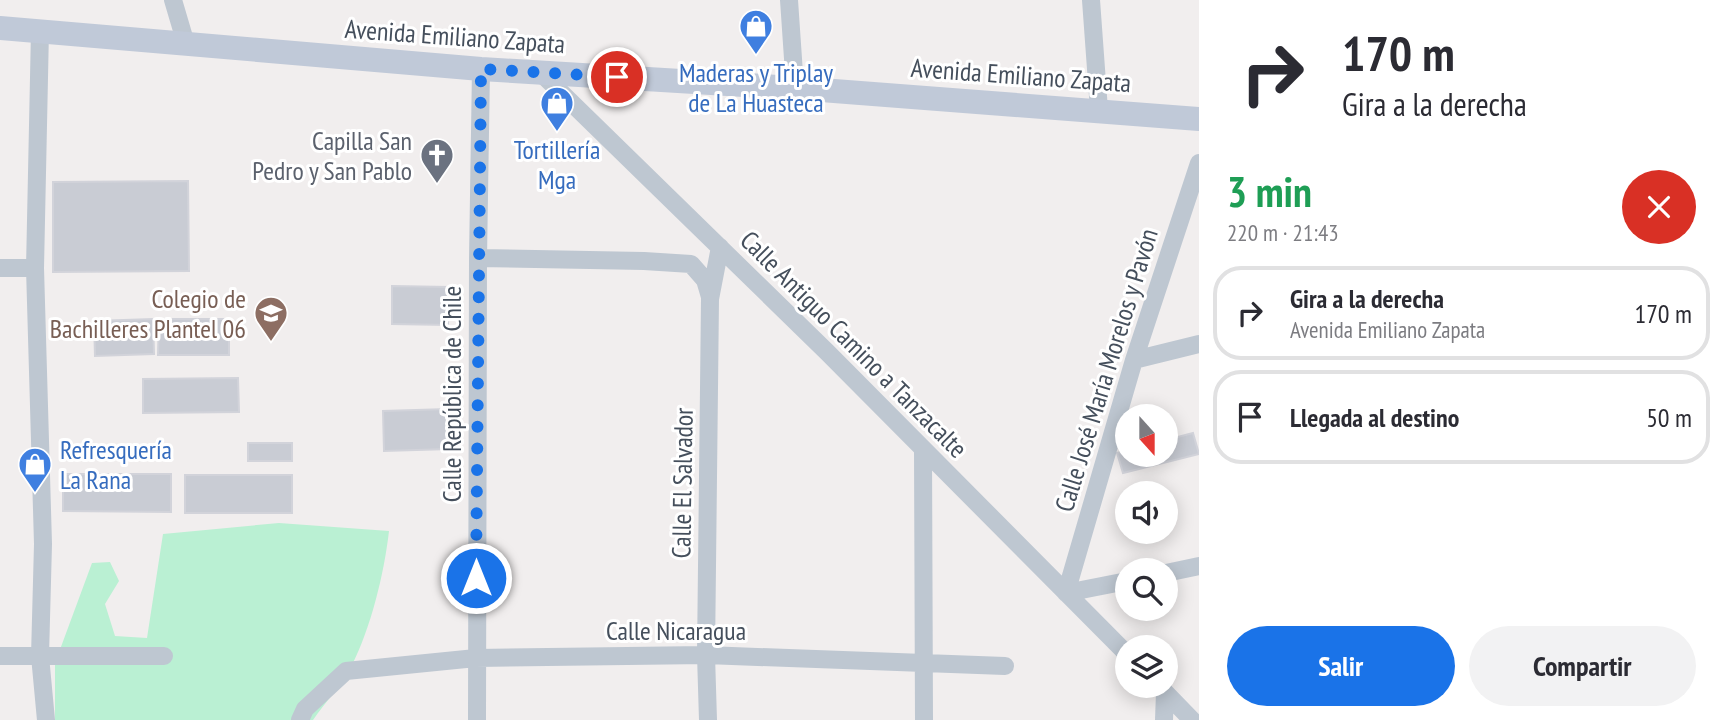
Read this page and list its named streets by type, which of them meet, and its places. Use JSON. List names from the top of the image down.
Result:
{
  "streets": {
    "street": [
      "Avenida Emiliano Zapata",
      "Calle Antiguo Camino a Tanzacalte",
      "Calle José María Morelos y Pavón",
      "Calle República de Chile",
      "Calle El Salvador",
      "Calle Nicaragua"
    ]
  },
  "crossings": [
    ["Avenida Emiliano Zapata", "Calle Antiguo Camino a Tanzacalte"],
    ["Avenida Emiliano Zapata", "Calle República de Chile"],
    ["Calle Antiguo Camino a Tanzacalte", "Calle José María Morelos y Pavón"],
    ["Calle Antiguo Camino a Tanzacalte", "Calle El Salvador"],
    ["Calle República de Chile", "Calle Nicaragua"],
    ["Calle El Salvador", "Calle Nicaragua"]
  ],
  "places": {
    "shop": ["Maderas y Triplay de La Huasteca", "Tortillería Mga", "Refresquería La Rana"],
    "church": ["Capilla San Pedro y San Pablo"],
    "school or university": ["Colegio de Bachilleres Plantel 06"]
  },
  "north": "bottom",
  "page": {
    "turn": ["170 m", "Gira a la derecha"],
    "heading": ["3 min", "220 m · 21:43"],
    "list": [
      {
        "name": "Gira a la derecha",
        "note": "Avenida Emiliano Zapata",
        "value": "170 m"
      },
      {
        "name": "Llegada al destino",
        "value": "50 m"
      }
    ],
    "buttons": ["Salir", "Compartir"]
  }
}
